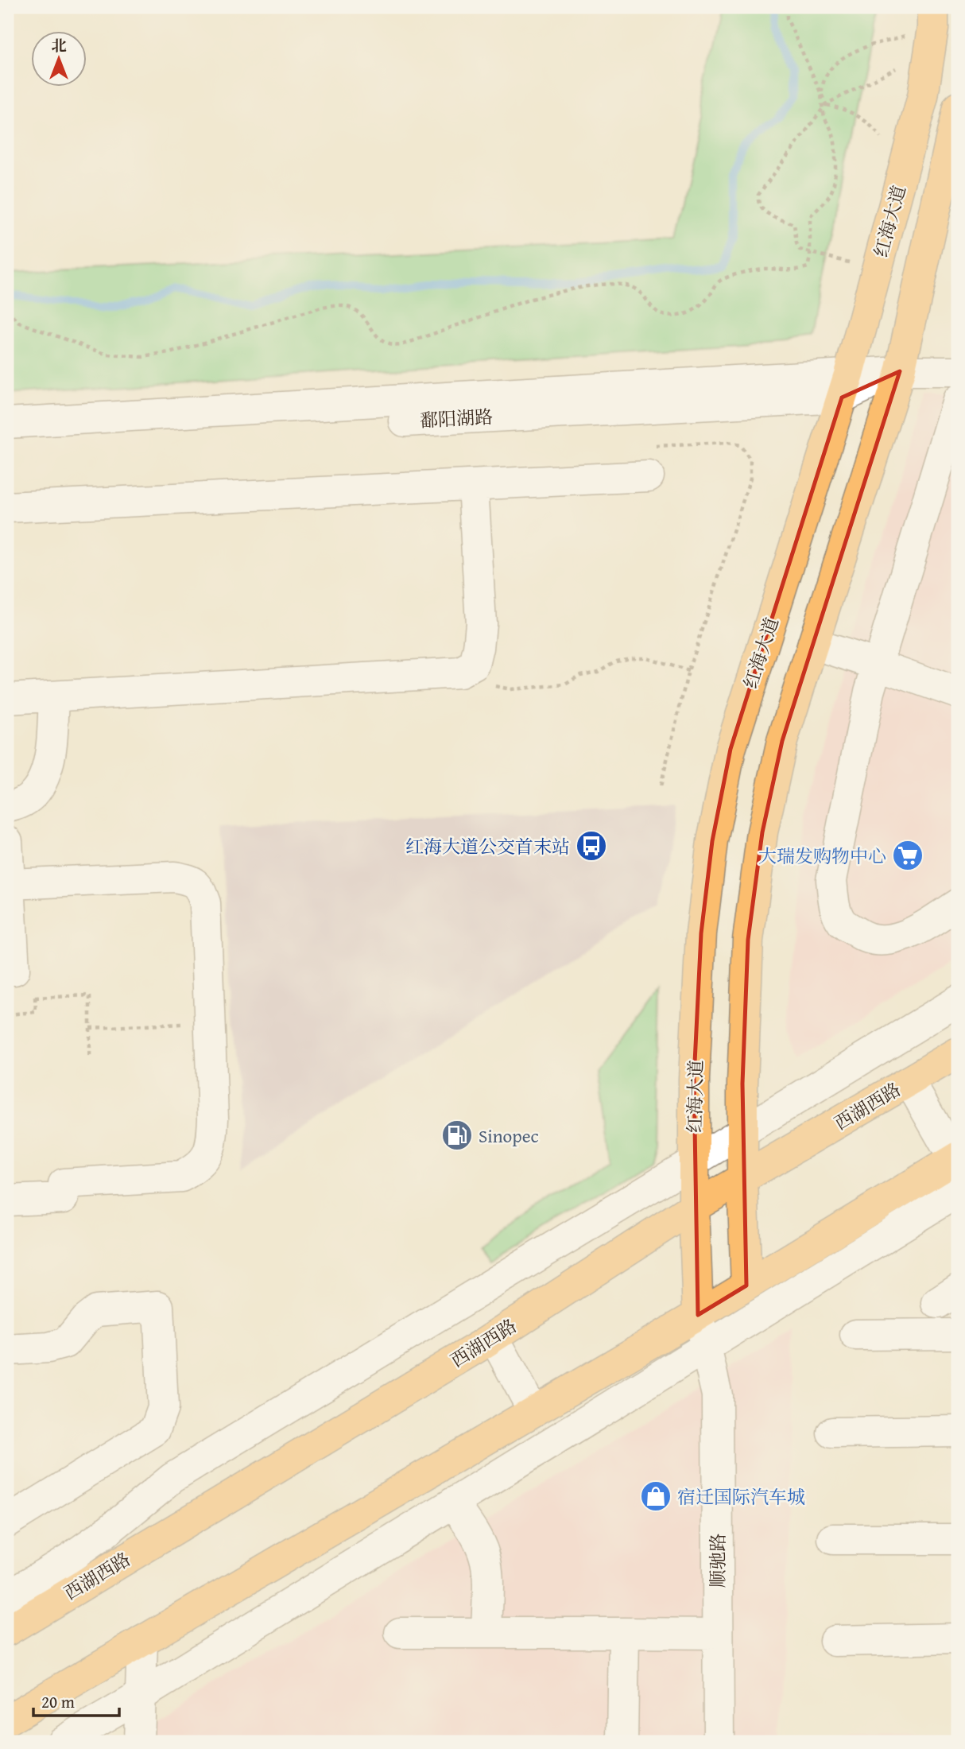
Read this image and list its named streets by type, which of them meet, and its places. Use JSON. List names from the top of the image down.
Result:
{
  "streets": {
    "main road": ["红海大道", "西湖西路"],
    "street": ["鄱阳湖路", "顺驰路"]
  },
  "crossings": [
    ["红海大道", "鄱阳湖路"],
    ["红海大道", "西湖西路"],
    ["红海大道", "顺驰路"]
  ],
  "places": {
    "bus stop": ["红海大道公交首末站"],
    "supermarket": ["大瑞发购物中心"],
    "fuel station": ["Sinopec"],
    "shop": ["宿迁国际汽车城"]
  },
  "scale_bar": "20 m",
  "north": "top"
}
